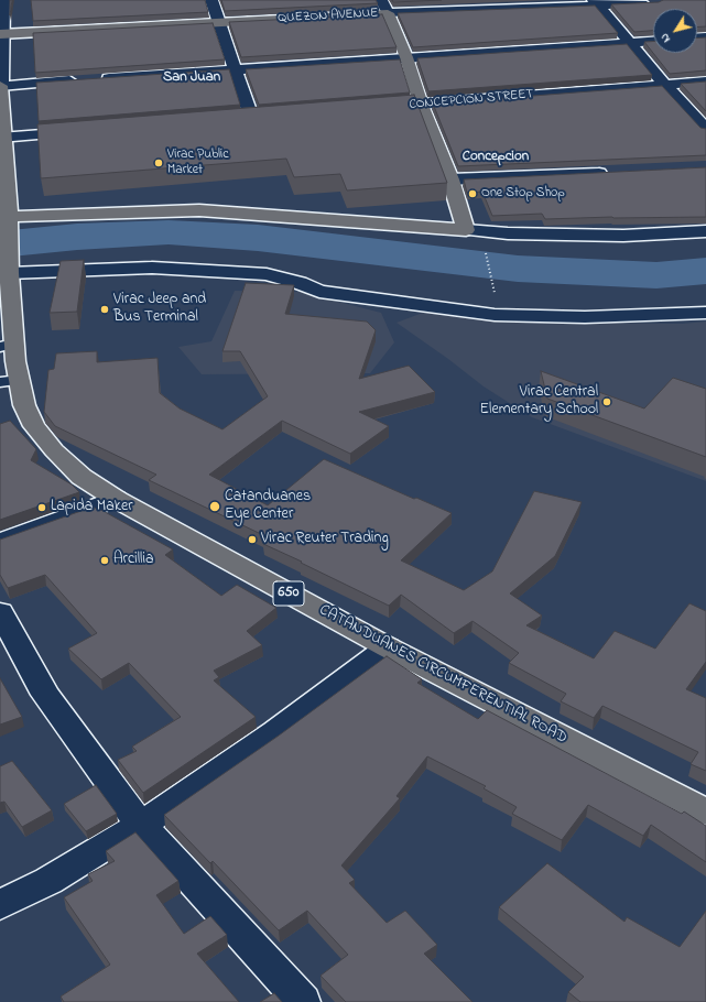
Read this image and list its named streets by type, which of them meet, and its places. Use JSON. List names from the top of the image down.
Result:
{
  "streets": {
    "main road": ["QUEZON AVENUE", "650", "CATANDUANES CIRCUMFERENTIAL ROAD"],
    "street": ["CONCEPCION STREET"]
  },
  "districts": ["San Juan", "Concepcion"],
  "places": [
    "Virac Public Market",
    "One Stop Shop",
    "Virac Jeep and Bus Terminal",
    "Virac Central Elementary School",
    "Catanduanes Eye Center",
    "Lapida Maker",
    "Virac Reuter Trading",
    "Arcillia"
  ],
  "north": "bottom left"
}
